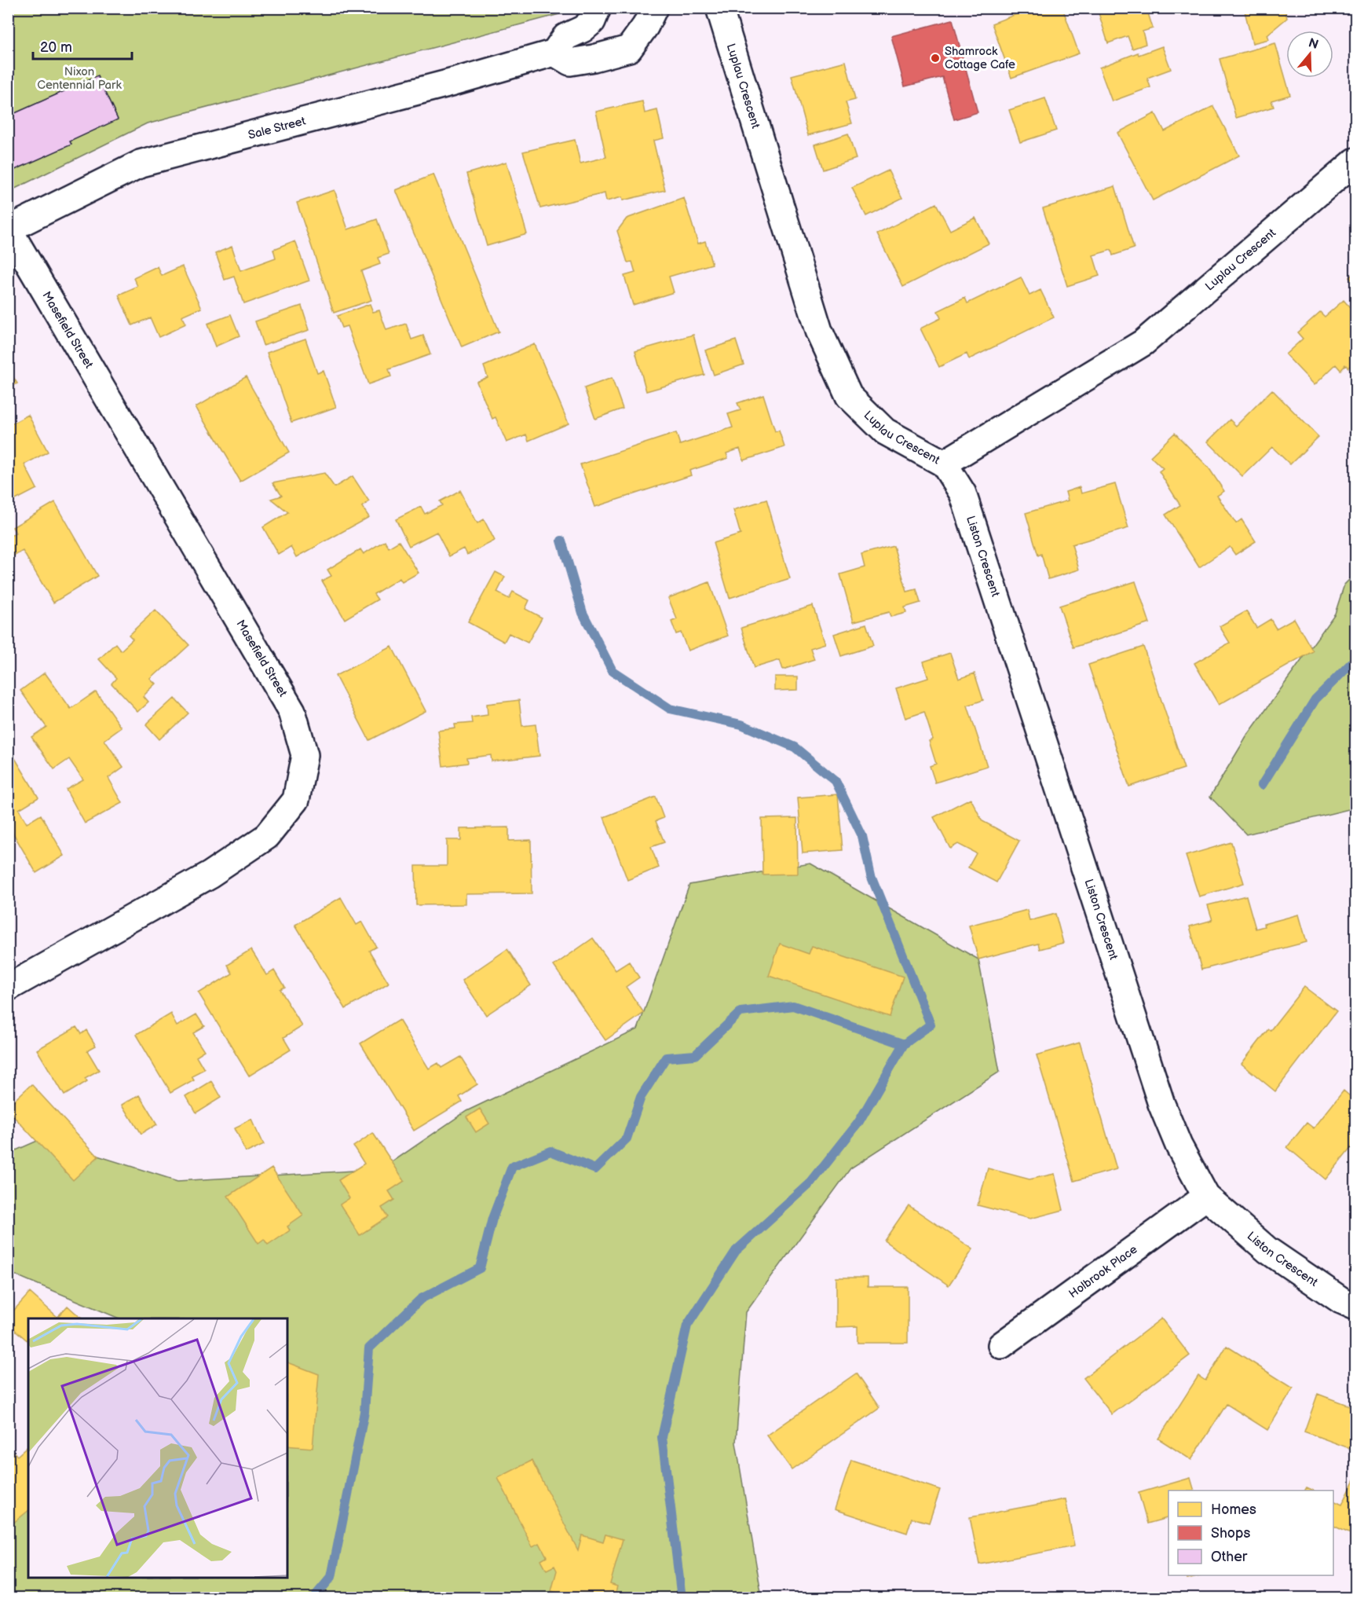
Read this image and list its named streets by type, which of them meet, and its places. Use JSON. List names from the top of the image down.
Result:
{
  "streets": {
    "street": [
      "Luplau Crescent",
      "Sale Street",
      "Masefield Street",
      "Liston Crescent",
      "Holbrook Place"
    ]
  },
  "crossings": [
    ["Luplau Crescent", "Liston Crescent"],
    ["Sale Street", "Masefield Street"],
    ["Liston Crescent", "Holbrook Place"]
  ],
  "parks": ["Nixon Centennial Park"],
  "places": ["Shamrock Cottage Cafe"],
  "legend": ["Homes", "Shops", "Other"],
  "scale_bar": "20 m",
  "north": "top"
}
